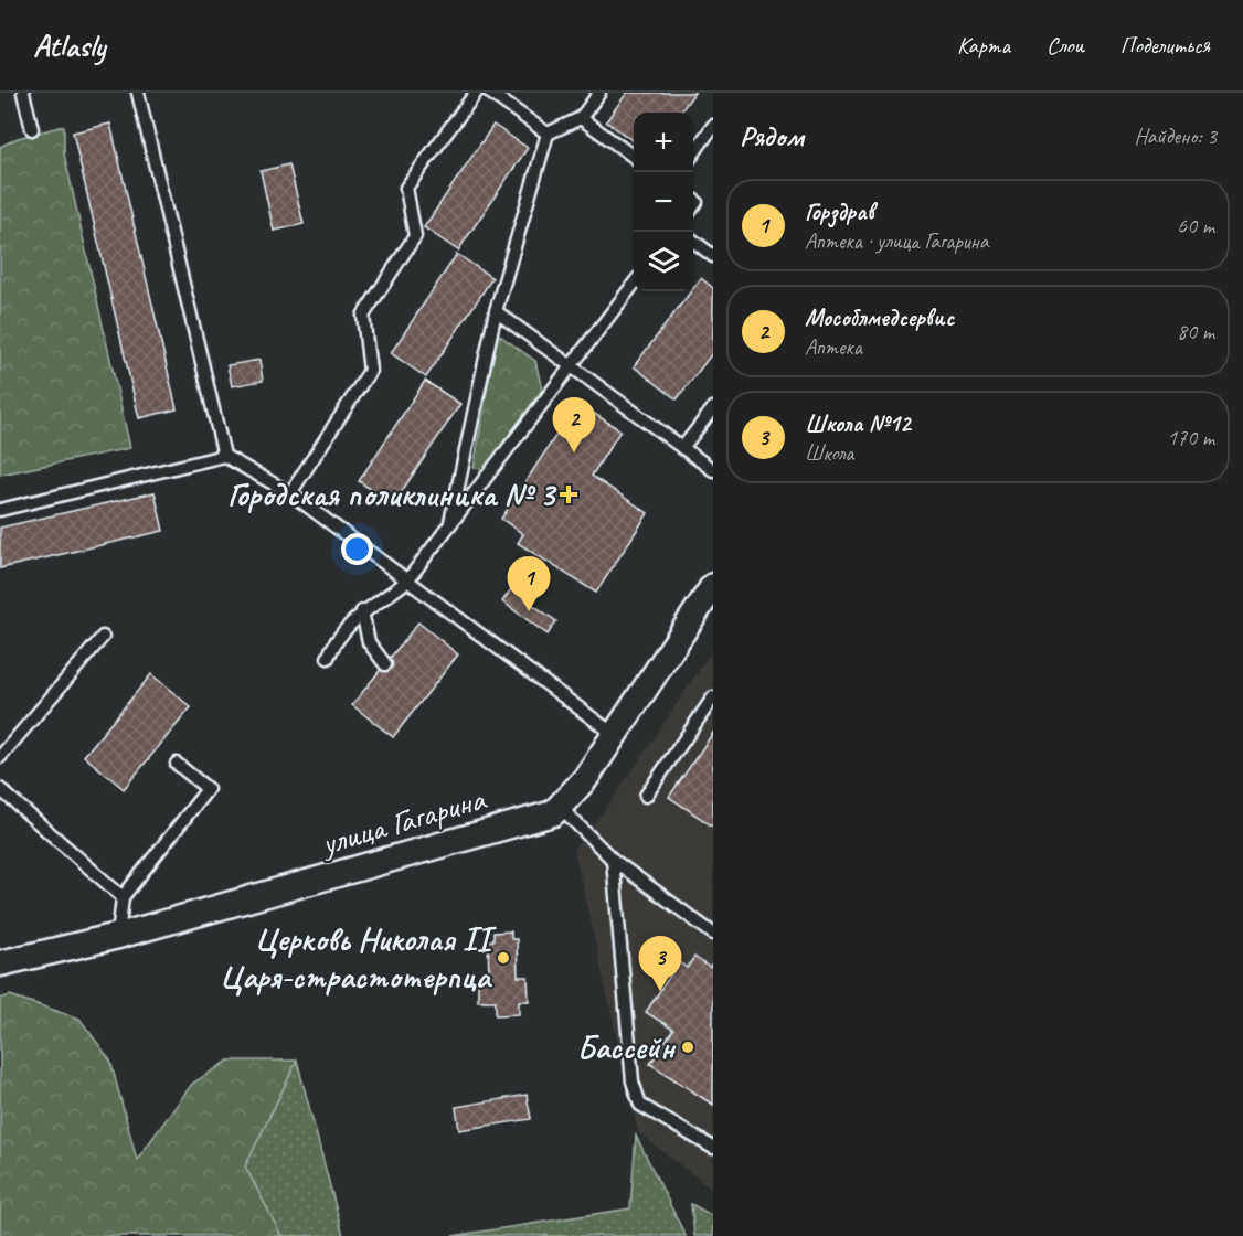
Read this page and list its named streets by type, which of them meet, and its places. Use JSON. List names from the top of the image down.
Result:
{
  "streets": {
    "street": ["улица Гагарина"]
  },
  "places": {
    "health": ["Городская поликлиника № 3"],
    "other": ["Церковь Николая II Царя-страстотерпца", "Бассейн"]
  },
  "page": {
    "header": "Atlasly",
    "nav": ["Карта", "Слои", "Поделиться"],
    "heading": ["Рядом", "Найдено: 3"],
    "map_buttons": ["+", "−"],
    "list": [
      {
        "mark": "1",
        "name": "Горздрав",
        "note": "Аптека · улица Гагарина",
        "value": "60 m"
      },
      {
        "mark": "2",
        "name": "Мособлмедсервис",
        "note": "Аптека",
        "value": "80 m"
      },
      {
        "mark": "3",
        "name": "Школа №12",
        "note": "Школа",
        "value": "170 m"
      }
    ],
    "pins": ["2", "1", "3"]
  }
}
